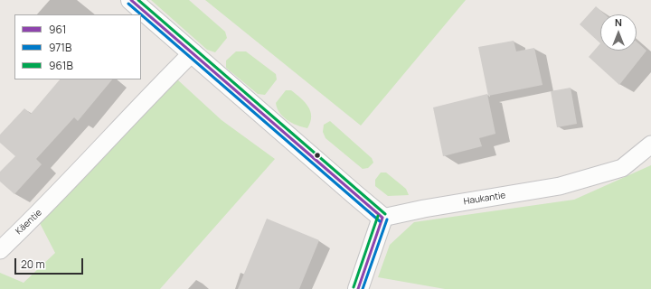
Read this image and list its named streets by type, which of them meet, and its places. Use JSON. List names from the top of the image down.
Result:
{
  "streets": {
    "street": ["Haukantie", "Käentie"]
  },
  "lines": ["transit line 961", "transit line 961B", "transit line 971B"],
  "legend": ["961", "971B", "961B"],
  "scale_bar": "20 m",
  "north": "top"
}
